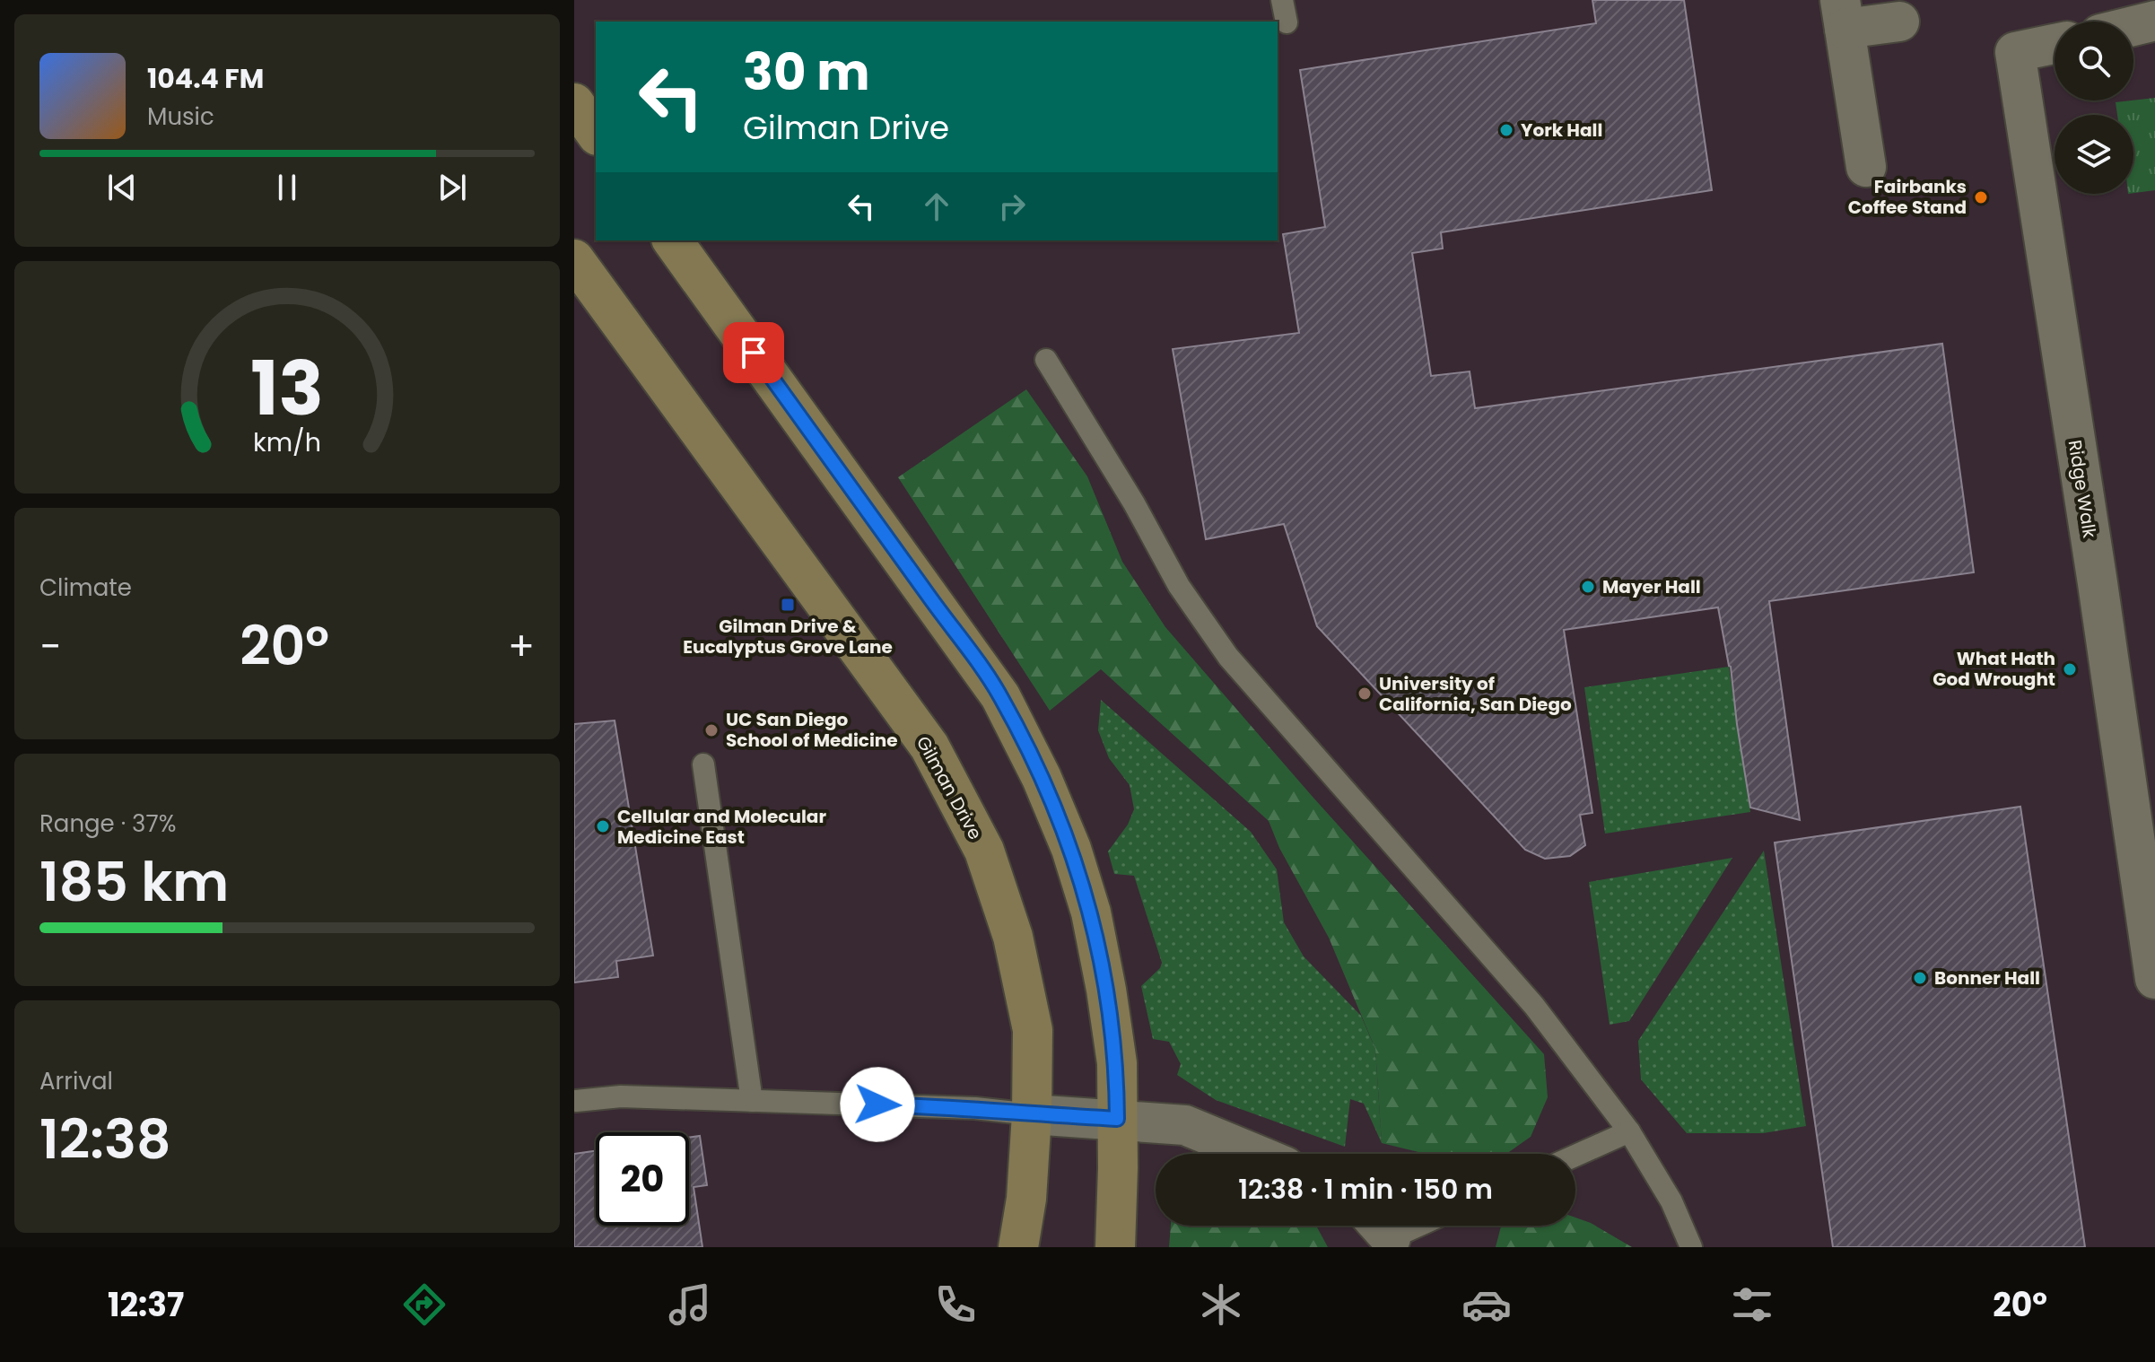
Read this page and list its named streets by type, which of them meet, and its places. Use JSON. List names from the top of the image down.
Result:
{
  "streets": {
    "main road": ["Gilman Drive"],
    "street": ["Ridge Walk"]
  },
  "places": {
    "other": [
      "York Hall",
      "Fairbanks Coffee Stand",
      "Mayer Hall",
      "What Hath God Wrought",
      "University of California, San Diego",
      "UC San Diego School of Medicine",
      "Cellular and Molecular Medicine East",
      "Bonner Hall"
    ],
    "transit": ["Gilman Drive & Eucalyptus Grove Lane"]
  },
  "page": {
    "turn": ["30 m", "Gilman Drive"],
    "song": ["104.4 FM", "Music"],
    "tile": [
      "Climate",
      ["Range · 37%", "185 km"],
      ["Arrival", "12:38"]
    ],
    "heat": ["−", "20°", "+"],
    "limit": "20",
    "trip": "12:38 · 1 min · 150 m",
    "tabs": ["12:37", "20°"],
    "gauge": ["13", "km/h"]
  }
}
